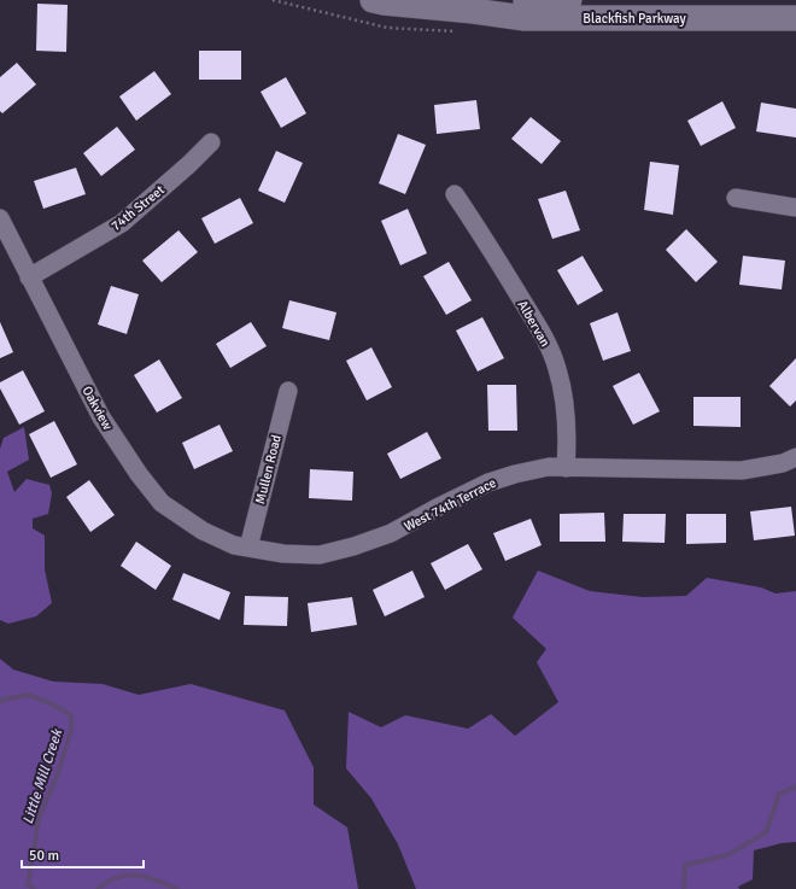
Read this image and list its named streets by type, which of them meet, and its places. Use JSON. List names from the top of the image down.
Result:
{
  "streets": {
    "main road": ["Blackfish Parkway"],
    "street": [
      "74th Street",
      "Albervan",
      "Oakview",
      "Mullen Road",
      "West 74th Terrace"
    ]
  },
  "crossings": [
    ["74th Street", "Oakview"],
    ["Albervan", "West 74th Terrace"],
    ["Oakview", "Mullen Road"],
    ["Oakview", "West 74th Terrace"],
    ["Mullen Road", "West 74th Terrace"]
  ],
  "water": ["Little Mill Creek"],
  "scale_bar": "50 m"
}
